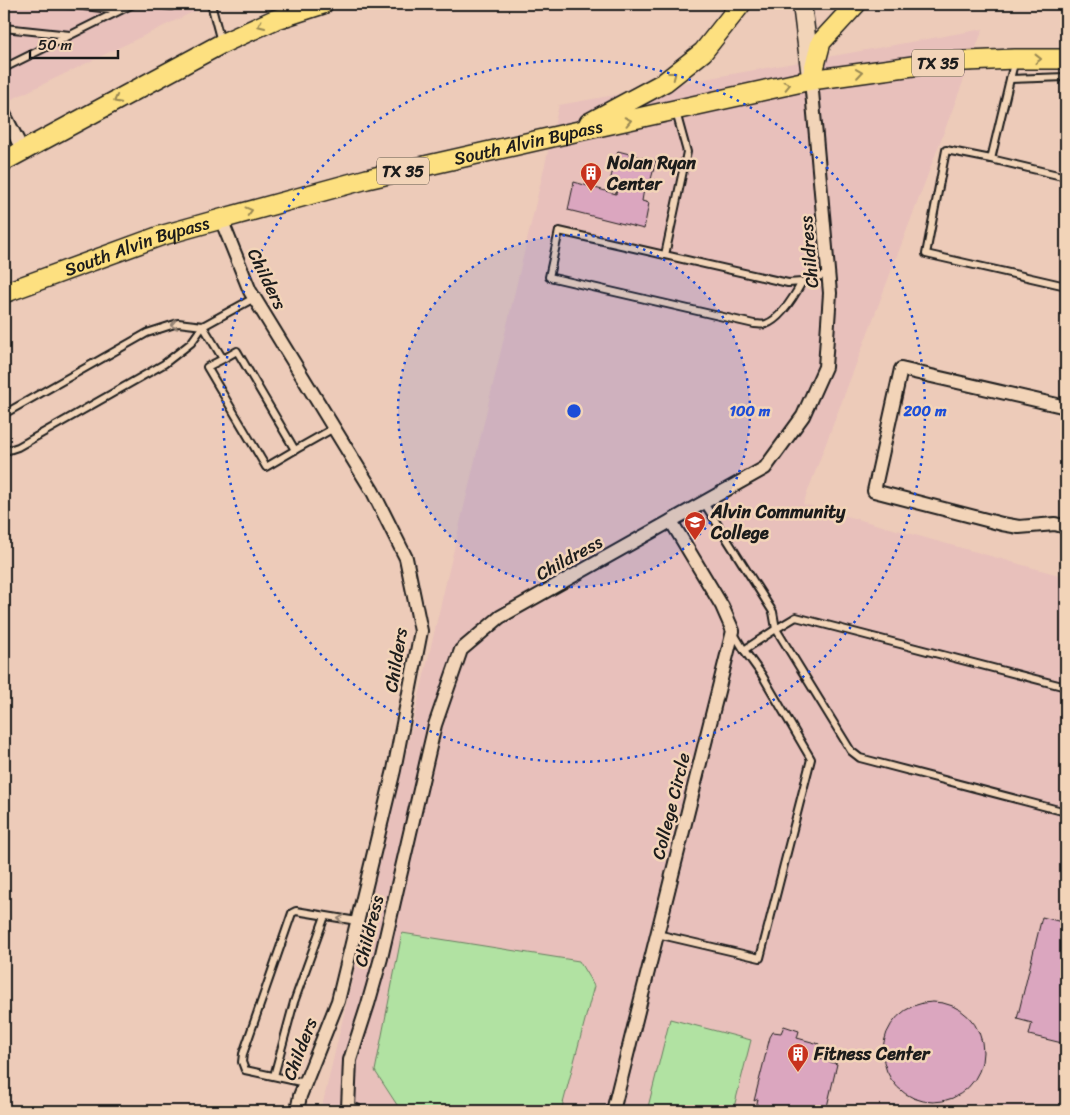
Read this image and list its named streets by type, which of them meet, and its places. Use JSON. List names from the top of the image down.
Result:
{
  "streets": {
    "main road": ["TX 35", "South Alvin Bypass"],
    "street": ["Childress", "Childers", "College Circle"]
  },
  "crossings": [
    ["South Alvin Bypass", "Childress"],
    ["South Alvin Bypass", "Childers"]
  ],
  "one_way": ["South Alvin Bypass"],
  "places": {
    "building": ["Nolan Ryan Center", "Fitness Center"],
    "school or university": ["Alvin Community College"]
  },
  "scale_bar": "50 m",
  "rings": ["100 m", "200 m"]
}
